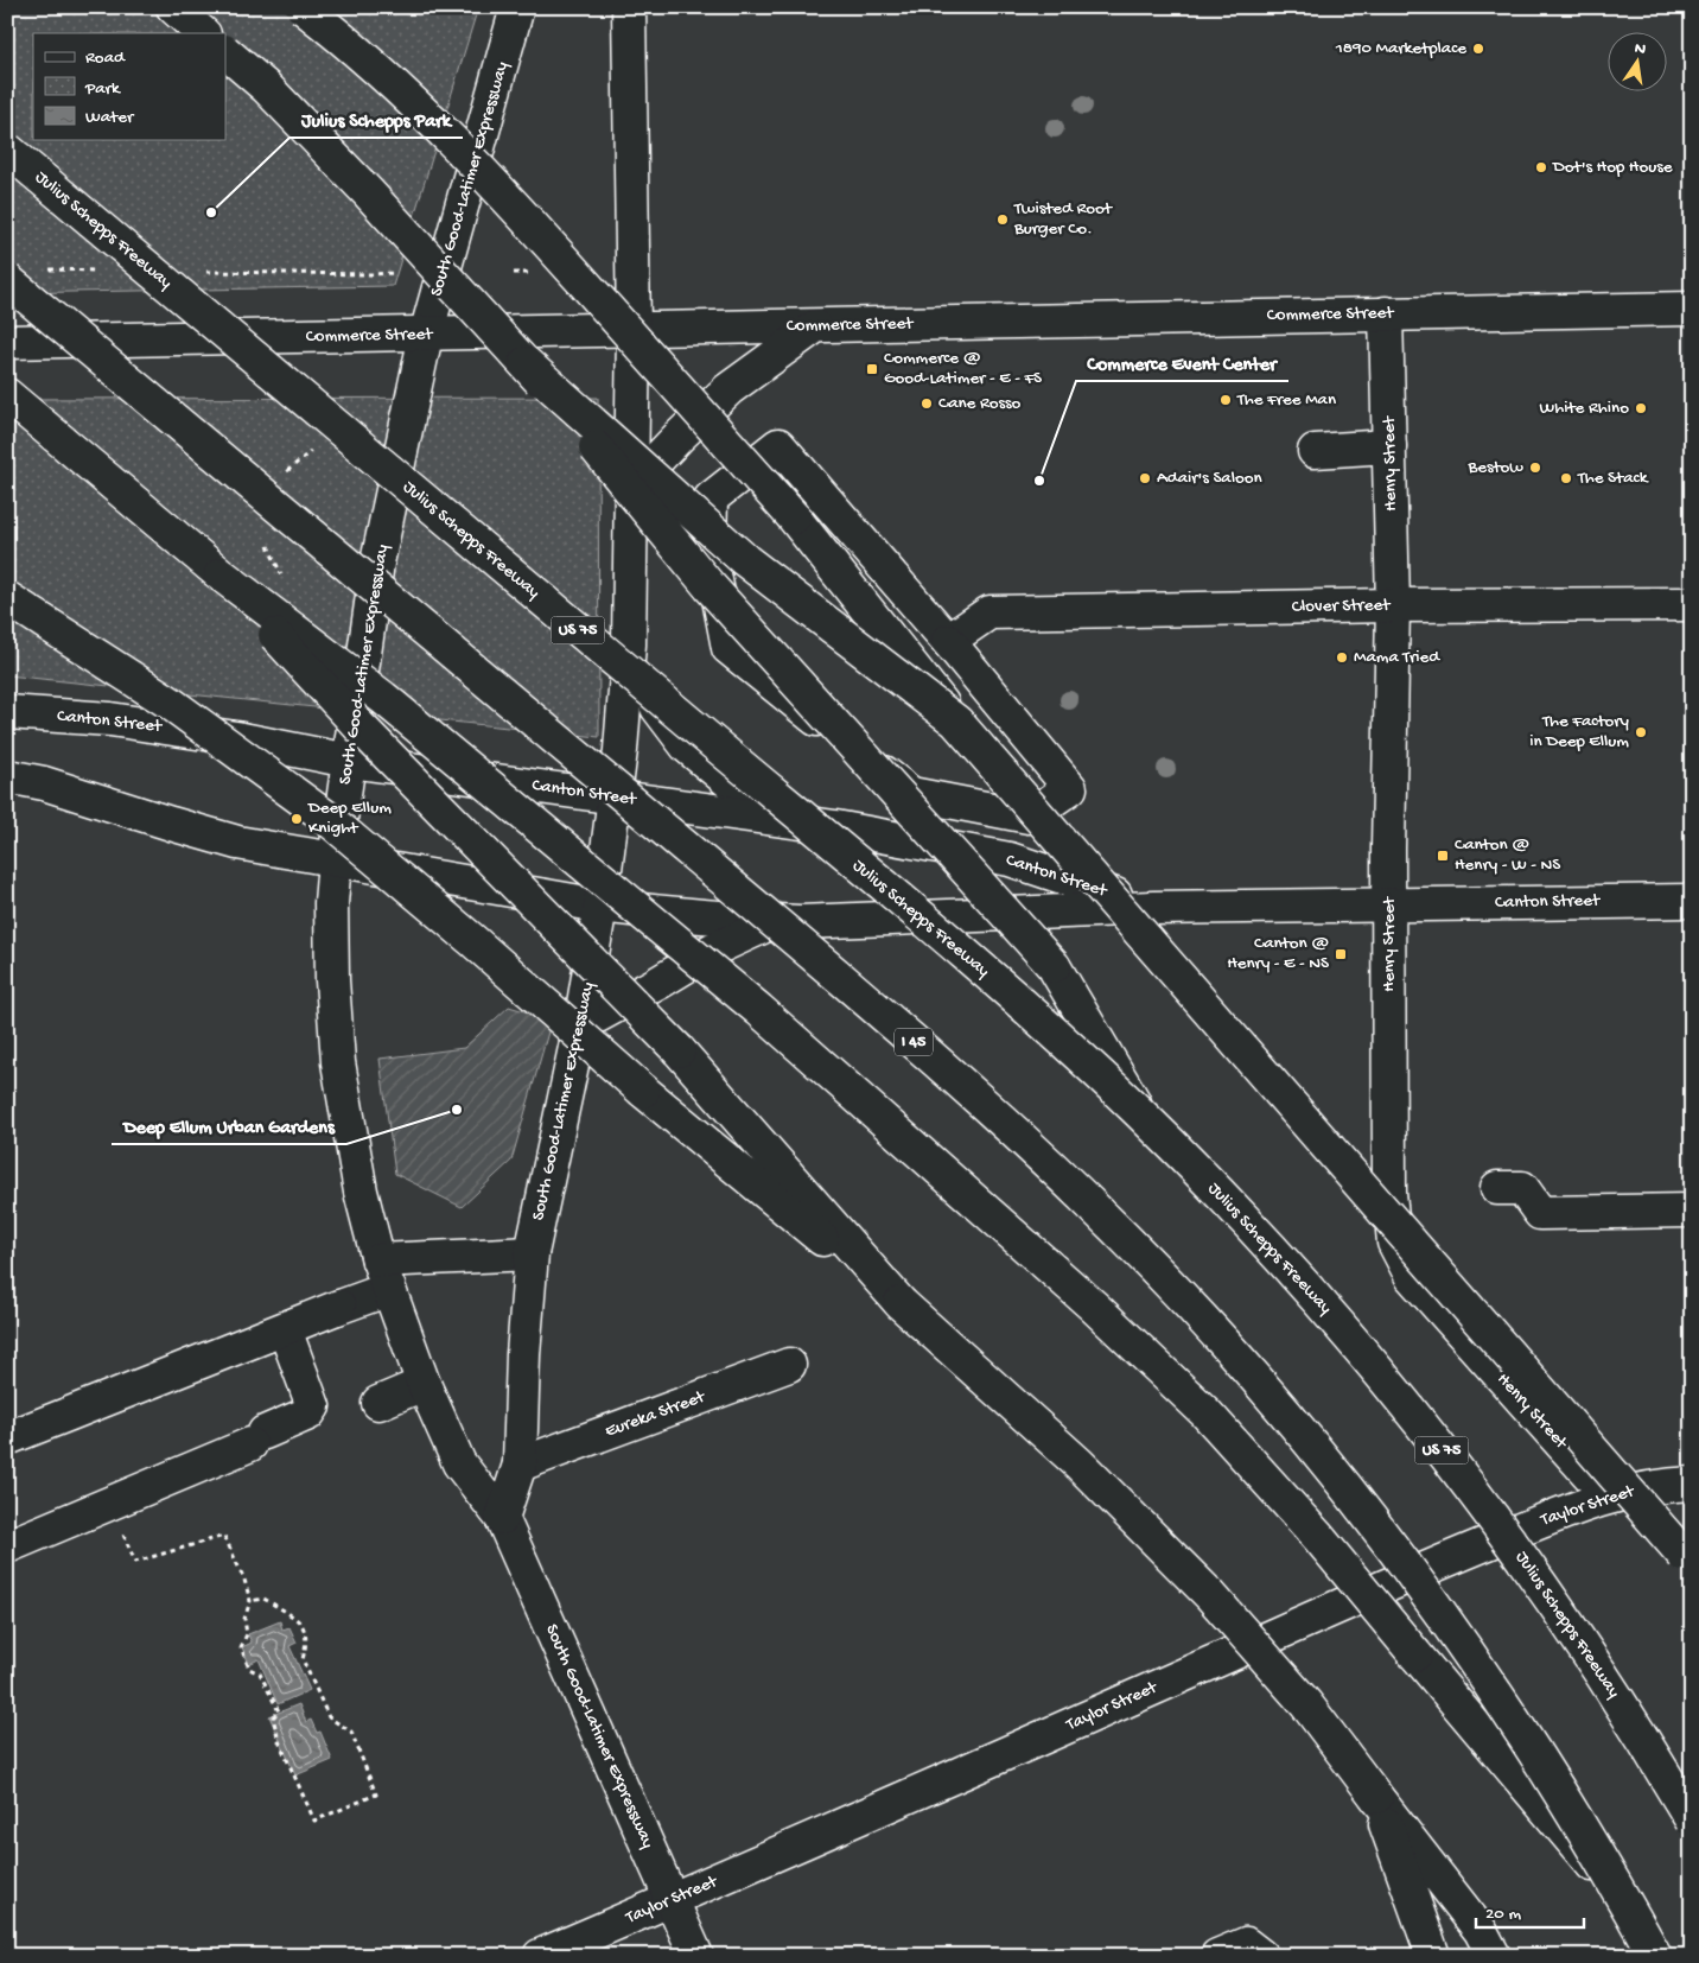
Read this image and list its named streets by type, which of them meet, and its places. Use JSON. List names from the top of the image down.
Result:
{
  "streets": {
    "main road": [
      "South Good-Latimer Expressway",
      "Julius Schepps Freeway",
      "Commerce Street",
      "Henry Street",
      "Clover Street",
      "US 75",
      "Canton Street",
      "I 45",
      "Eureka Street",
      "Taylor Street"
    ]
  },
  "crossings": [
    ["South Good-Latimer Expressway", "Commerce Street"],
    ["South Good-Latimer Expressway", "Canton Street"],
    ["South Good-Latimer Expressway", "Eureka Street"],
    ["South Good-Latimer Expressway", "Taylor Street"],
    ["Commerce Street", "Henry Street"],
    ["Henry Street", "Clover Street"],
    ["Henry Street", "Canton Street"],
    ["Henry Street", "Taylor Street"]
  ],
  "places": {
    "other": [
      "1890 Marketplace",
      "Dot's Hop House",
      "Julius Schepps Park",
      "Twisted Root Burger Co.",
      "The Free Man",
      "Cane Rosso",
      "White Rhino",
      "Bestow",
      "Adair's Saloon",
      "The Stack",
      "Commerce Event Center",
      "Mama Tried",
      "The Factory in Deep Ellum",
      "Deep Ellum Knight",
      "Deep Ellum Urban Gardens"
    ],
    "transit": ["Commerce @ Good-Latimer - E - FS", "Canton @ Henry - W - NS", "Canton @ Henry - E - NS"]
  },
  "legend": ["Road", "Park", "Water"],
  "scale_bar": "20 m",
  "north": "top"
}
